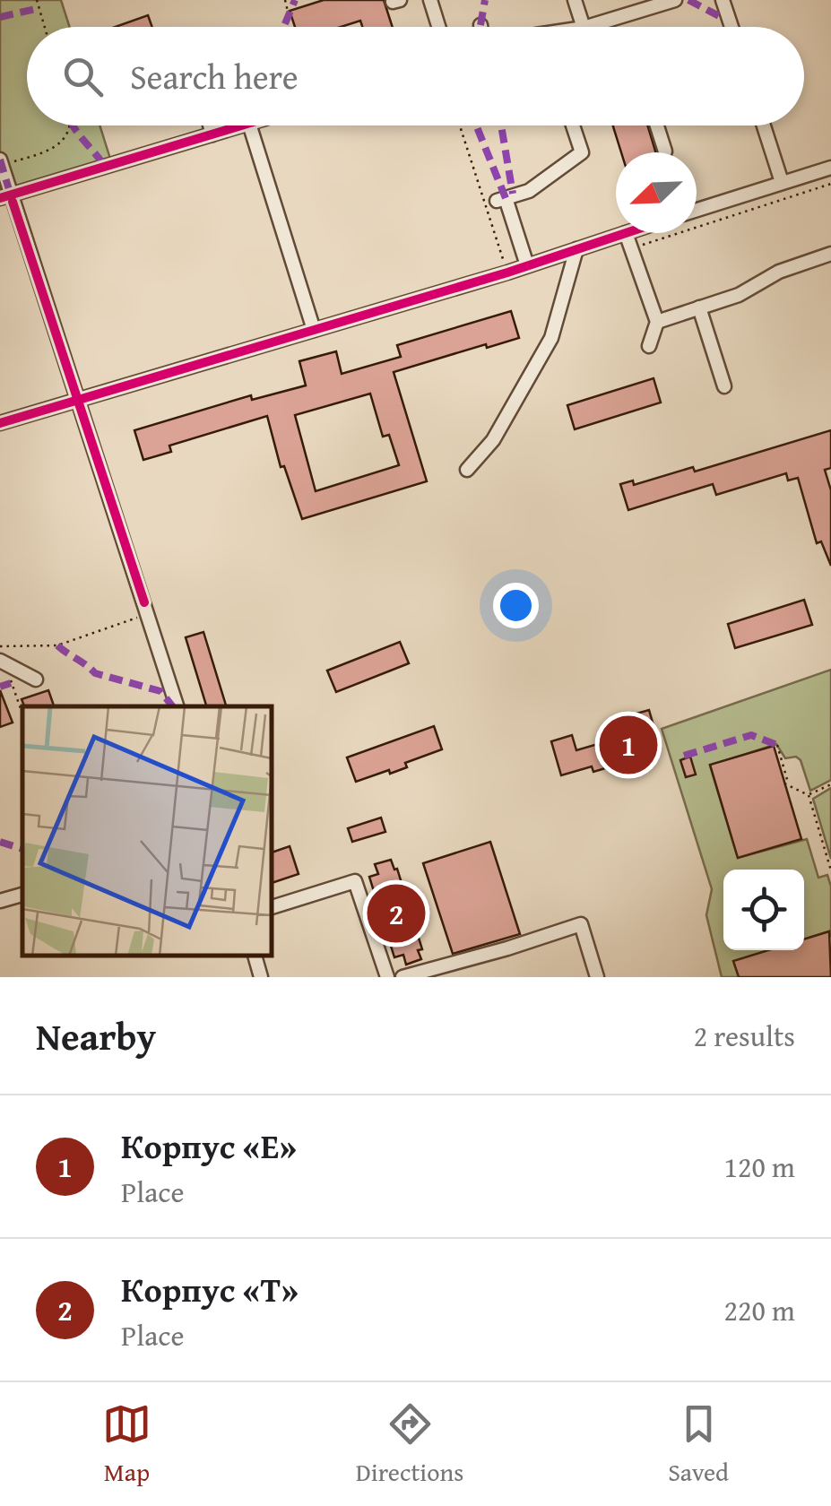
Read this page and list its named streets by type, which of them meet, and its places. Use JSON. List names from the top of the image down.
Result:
{
  "north": "bottom left",
  "page": {
    "search": "Search here",
    "pins": ["1", "2"],
    "heading": ["Nearby", "2 results"],
    "list": [
      {
        "mark": "1",
        "name": "Корпус «Е»",
        "note": "Place",
        "value": "120 m"
      },
      {
        "mark": "2",
        "name": "Корпус «Т»",
        "note": "Place",
        "value": "220 m"
      }
    ],
    "nav": ["Map", "Directions", "Saved"]
  }
}
